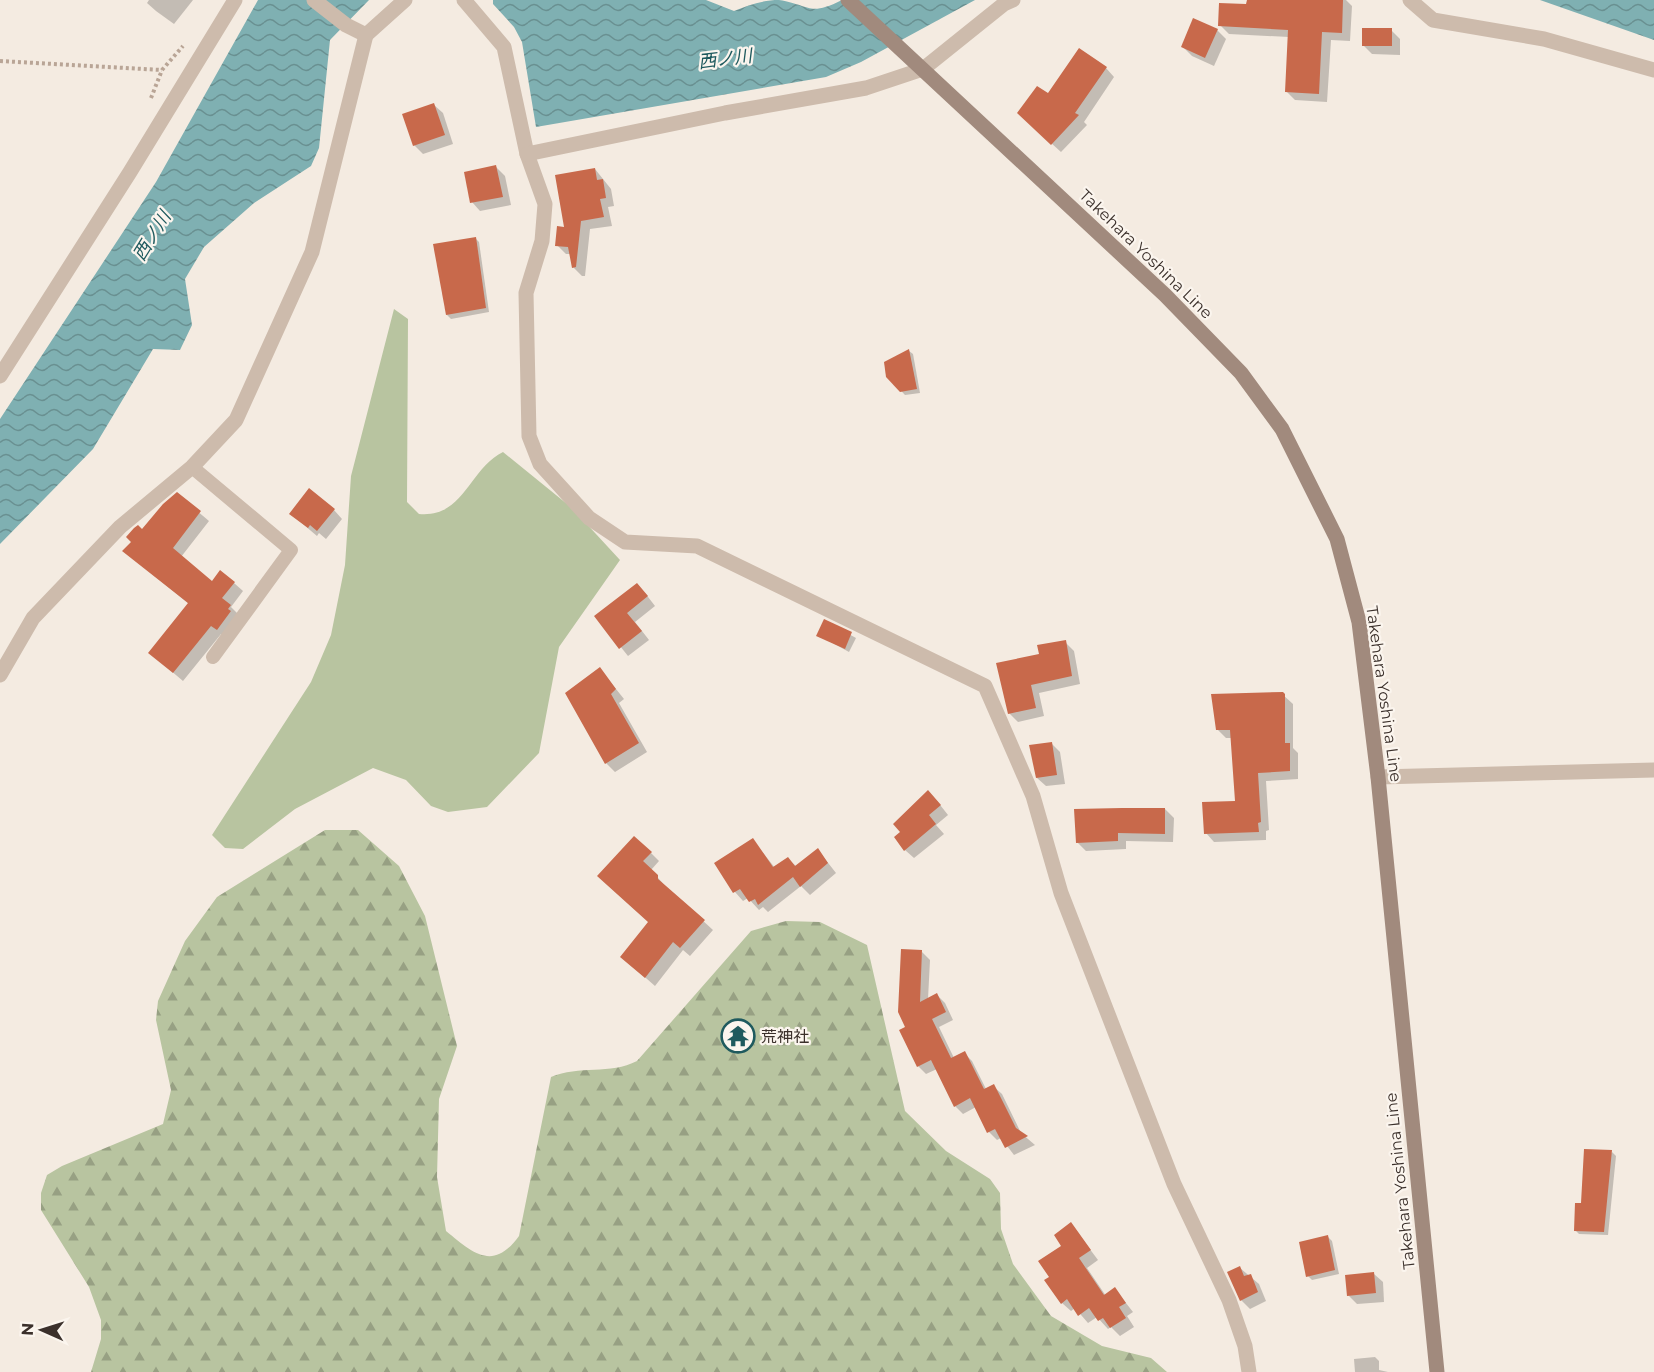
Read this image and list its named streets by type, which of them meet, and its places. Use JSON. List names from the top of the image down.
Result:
{
  "streets": {
    "main road": ["Takehara Yoshina Line"]
  },
  "water": ["西ノ川"],
  "places": {
    "temple": ["荒神社"]
  },
  "north": "left"
}
